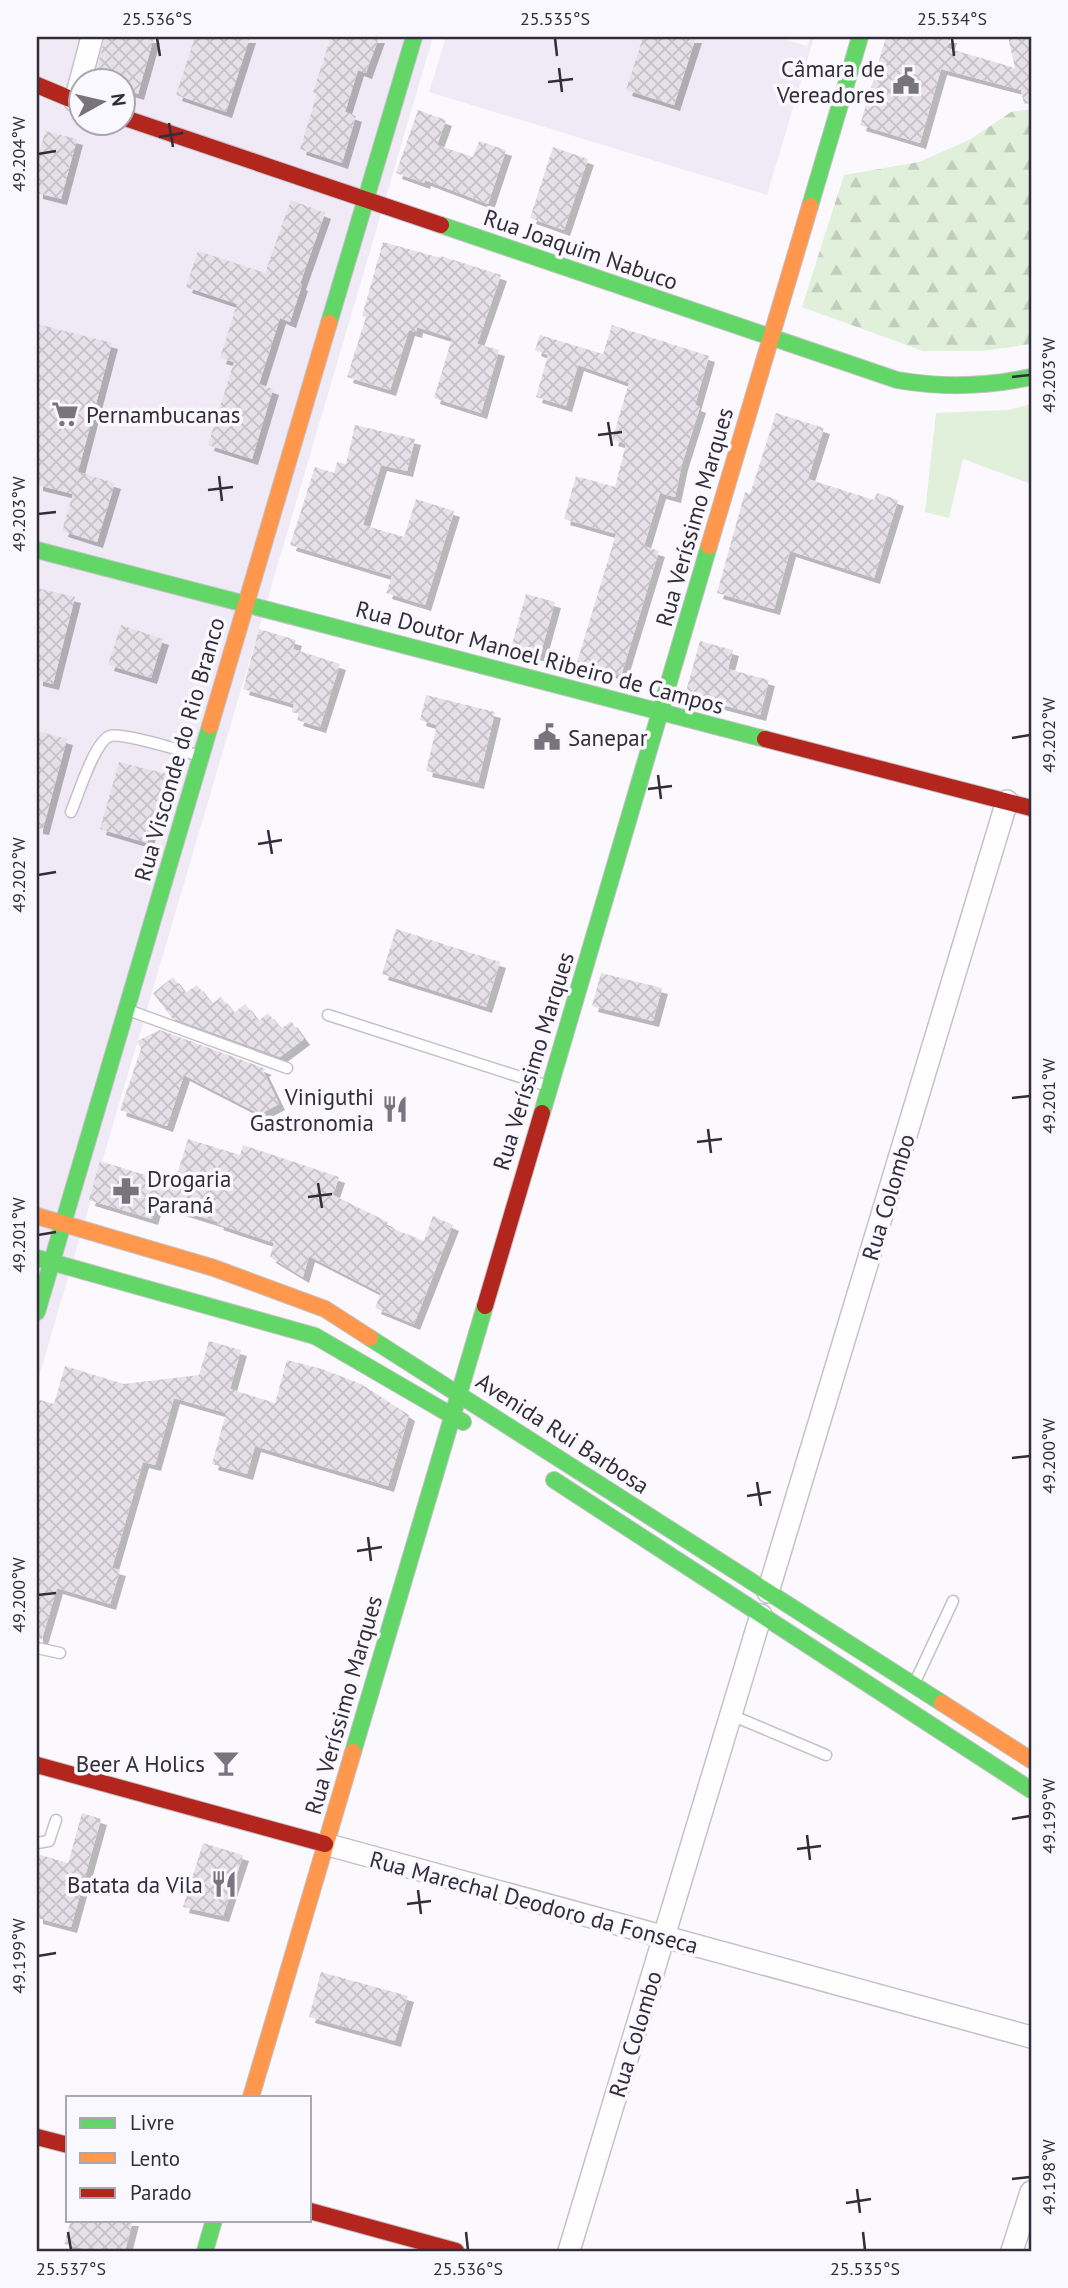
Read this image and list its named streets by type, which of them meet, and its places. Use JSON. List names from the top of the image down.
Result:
{
  "streets": {
    "main road": [
      "Rua Joaquim Nabuco",
      "Rua Veríssimo Marques",
      "Rua Doutor Manoel Ribeiro de Campos",
      "Rua Visconde do Rio Branco",
      "Avenida Rui Barbosa",
      "Rua Marechal Deodoro da Fonseca"
    ],
    "street": ["Rua Colombo"]
  },
  "crossings": [
    ["Rua Joaquim Nabuco", "Rua Veríssimo Marques"],
    ["Rua Joaquim Nabuco", "Rua Visconde do Rio Branco"],
    ["Rua Veríssimo Marques", "Rua Doutor Manoel Ribeiro de Campos"],
    ["Rua Veríssimo Marques", "Avenida Rui Barbosa"],
    ["Rua Veríssimo Marques", "Rua Marechal Deodoro da Fonseca"],
    ["Rua Doutor Manoel Ribeiro de Campos", "Rua Visconde do Rio Branco"],
    ["Rua Doutor Manoel Ribeiro de Campos", "Rua Colombo"],
    ["Rua Visconde do Rio Branco", "Avenida Rui Barbosa"],
    ["Rua Colombo", "Avenida Rui Barbosa"],
    ["Rua Colombo", "Rua Marechal Deodoro da Fonseca"]
  ],
  "places": {
    "public building": ["Câmara de Vereadores", "Sanepar"],
    "supermarket": ["Pernambucanas"],
    "restaurant": ["Viniguthi Gastronomia", "Batata da Vila"],
    "pharmacy": ["Drogaria Paraná"],
    "bar": ["Beer A Holics"]
  },
  "legend": ["Livre", "Lento", "Parado"],
  "north": "right",
  "coordinates": [
    "25.536°S",
    "25.535°S",
    "25.534°S",
    "49.204°W",
    "49.203°W",
    "49.202°W",
    "49.201°W",
    "49.200°W",
    "49.199°W",
    "49.198°W",
    "25.537°S"
  ]
}
